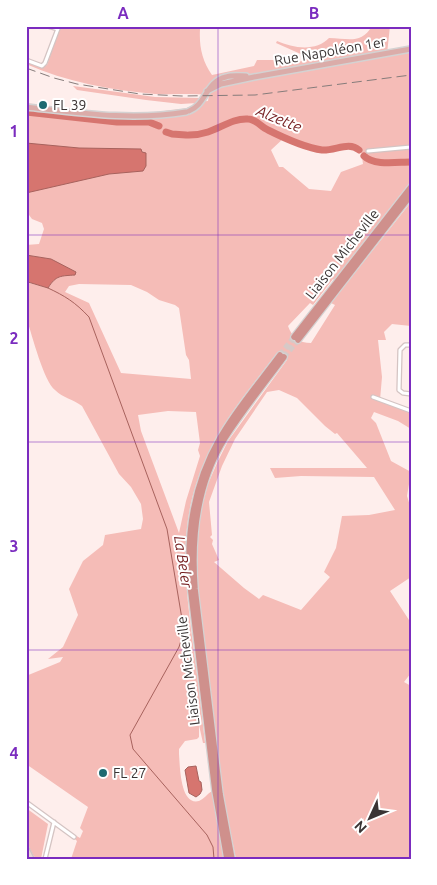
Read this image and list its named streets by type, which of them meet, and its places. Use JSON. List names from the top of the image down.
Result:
{
  "streets": {
    "highway": ["Liaison Micheville"],
    "main road": ["Rue Napoléon 1er"]
  },
  "water": ["Alzette", "La Beler"],
  "places": ["FL 39", "FL 27"],
  "north": "bottom left",
  "grid": {
    "columns": ["A", "B"],
    "rows": [
      "1",
      "2",
      "3",
      "4"
    ]
  }
}
